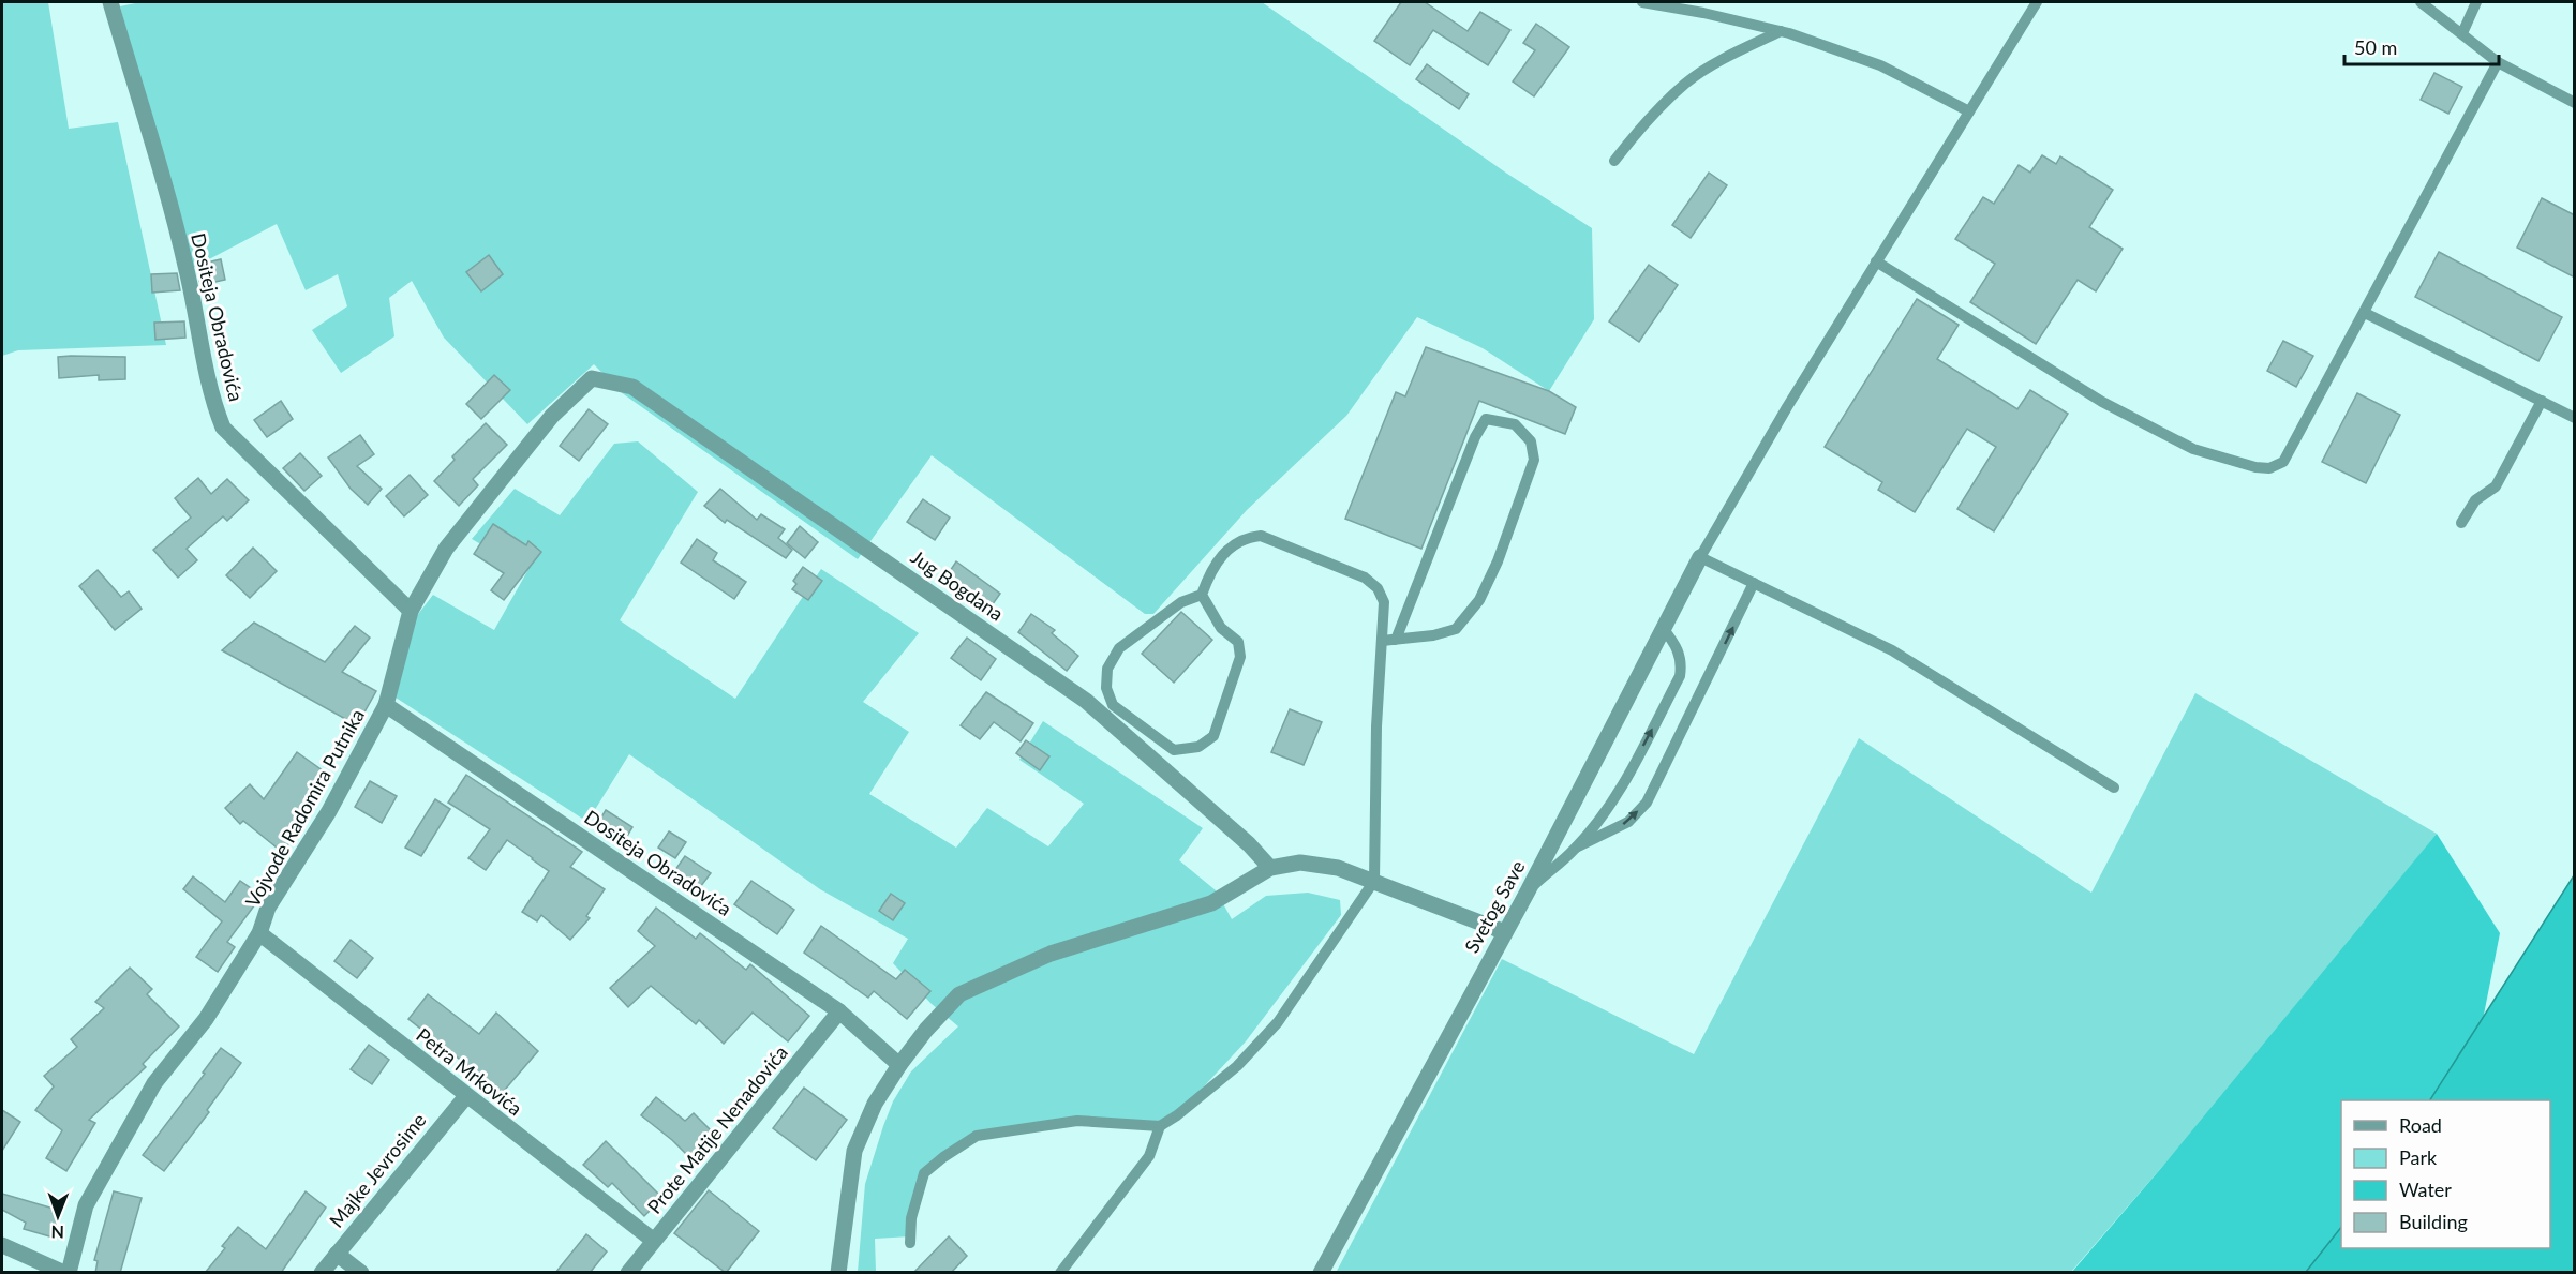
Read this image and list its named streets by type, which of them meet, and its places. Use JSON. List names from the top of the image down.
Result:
{
  "streets": {
    "street": [
      "Dositeja Obradovića",
      "Jug Bogdana",
      "Vojvode Radomira Putnika",
      "Svetog Save",
      "Petra Mrkovića",
      "Prote Matije Nenadovića",
      "Majke Jevrosime"
    ]
  },
  "crossings": [
    ["Dositeja Obradovića", "Vojvode Radomira Putnika"],
    ["Dositeja Obradovića", "Prote Matije Nenadovića"],
    ["Jug Bogdana", "Vojvode Radomira Putnika"],
    ["Vojvode Radomira Putnika", "Petra Mrkovića"],
    ["Petra Mrkovića", "Prote Matije Nenadovića"],
    ["Petra Mrkovića", "Majke Jevrosime"]
  ],
  "legend": [
    "Road",
    "Park",
    "Water",
    "Building"
  ],
  "scale_bar": "50 m",
  "north": "bottom"
}
